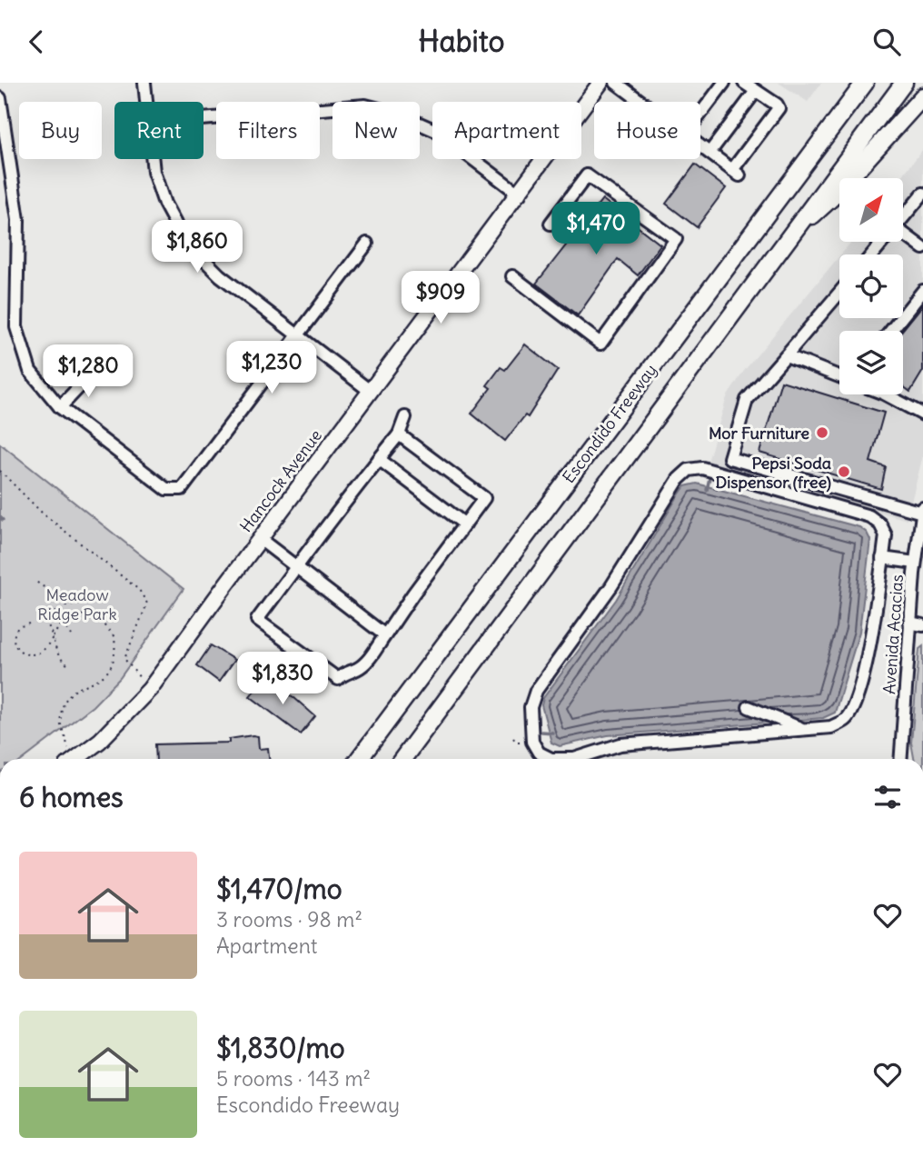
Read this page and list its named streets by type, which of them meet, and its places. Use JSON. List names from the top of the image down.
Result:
{
  "streets": {
    "highway": ["Escondido Freeway"],
    "main road": ["Hancock Avenue"],
    "street": ["Avenida Acacias"]
  },
  "parks": ["Meadow Ridge Park"],
  "places": ["Mor Furniture", "Pepsi Soda Dispensor (free)"],
  "north": "top right",
  "page": {
    "header": "Habito",
    "chip": [
      "Buy",
      "Rent",
      "Filters",
      "New",
      "Apartment",
      "House"
    ],
    "price": [
      "$1,470",
      "$1,860",
      "$909",
      "$1,230",
      "$1,280",
      "$1,830"
    ],
    "heading": "6 homes",
    "list": [
      {
        "name": "$1,470/mo",
        "note": "3 rooms · 98 m² · Apartment"
      },
      {
        "name": "$1,830/mo",
        "note": "5 rooms · 143 m² · Escondido Freeway"
      }
    ]
  }
}
